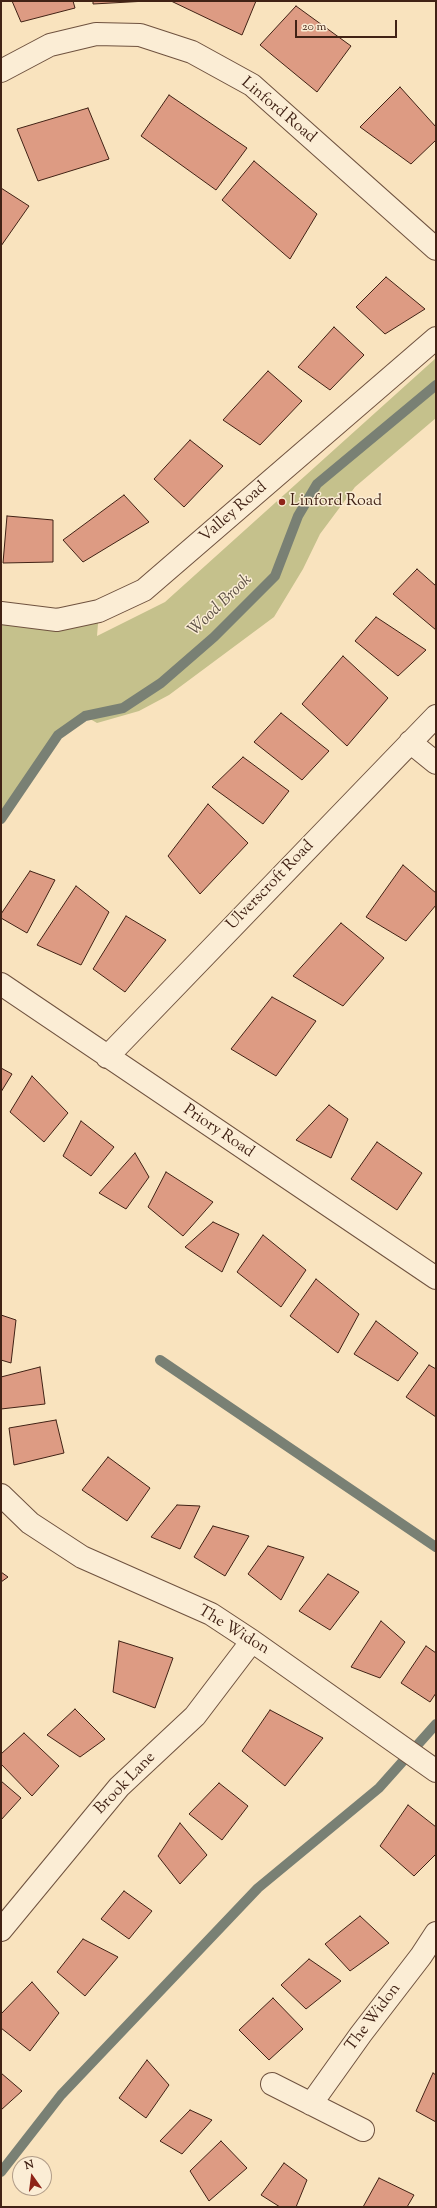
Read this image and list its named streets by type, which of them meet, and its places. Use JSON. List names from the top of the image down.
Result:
{
  "streets": {
    "street": [
      "Linford Road",
      "Valley Road",
      "Ulverscroft Road",
      "Priory Road",
      "The Widon",
      "Brook Lane"
    ]
  },
  "crossings": [
    ["Ulverscroft Road", "Priory Road"],
    ["The Widon", "Brook Lane"]
  ],
  "water": ["Wood Brook"],
  "places": ["Linford Road"],
  "scale_bar": "20 m",
  "north": "top"
}
